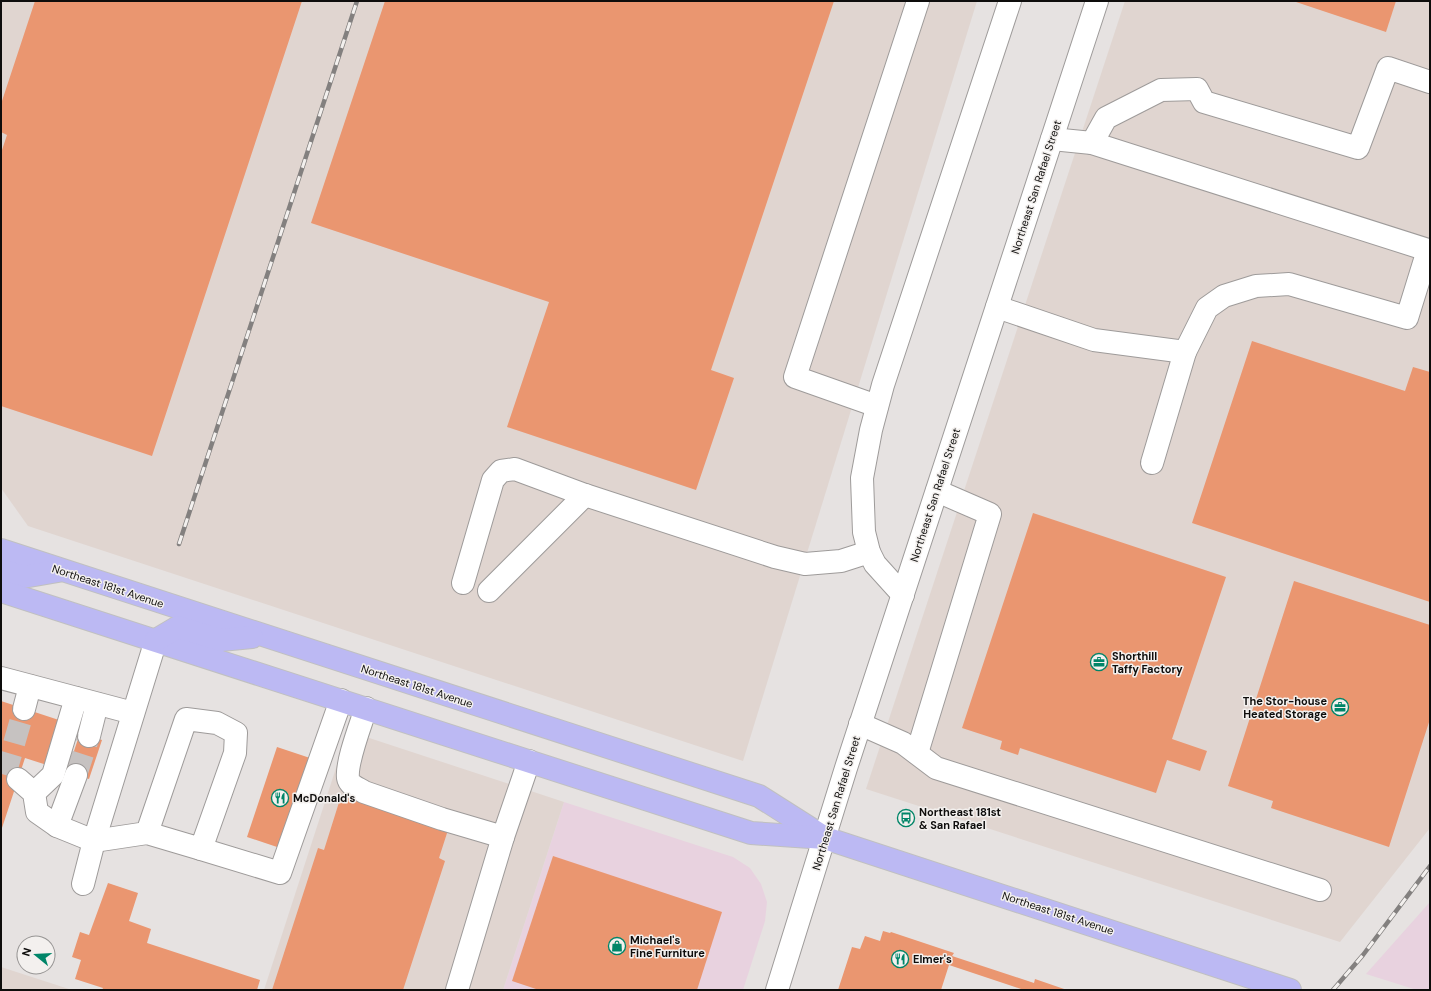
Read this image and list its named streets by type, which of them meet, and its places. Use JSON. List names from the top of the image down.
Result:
{
  "streets": {
    "main road": ["Northeast 181st Avenue"],
    "street": ["Northeast San Rafael Street"]
  },
  "crossings": [
    ["Northeast San Rafael Street", "Northeast 181st Avenue"]
  ],
  "places": {
    "office": ["Shorthill Taffy Factory", "The Stor-house Heated Storage"],
    "restaurant": ["McDonald's", "Elmer's"],
    "bus stop": ["Northeast 181st & San Rafael"],
    "shop": ["Michael's Fine Furniture"]
  },
  "north": "left"
}
